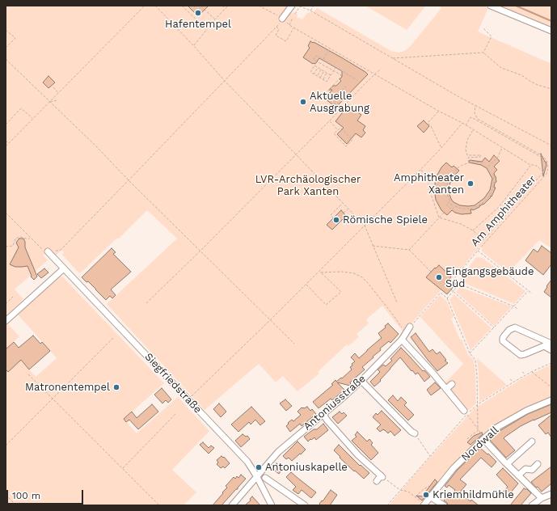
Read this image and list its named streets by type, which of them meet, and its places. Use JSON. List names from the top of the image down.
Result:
{
  "streets": {
    "street": ["Siegfriedstraße", "Antoniusstraße", "Nordwall"],
    "path": ["Am Amphitheater"]
  },
  "crossings": [
    ["Siegfriedstraße", "Antoniusstraße"]
  ],
  "parks": ["LVR-Archäologischer Park Xanten"],
  "places": [
    "Hafentempel",
    "Aktuelle Ausgrabung",
    "Amphitheater Xanten",
    "Römische Spiele",
    "Eingangsgebäude Süd",
    "Matronentempel",
    "Antoniuskapelle",
    "Kriemhildmühle"
  ],
  "scale_bar": "100 m"
}
